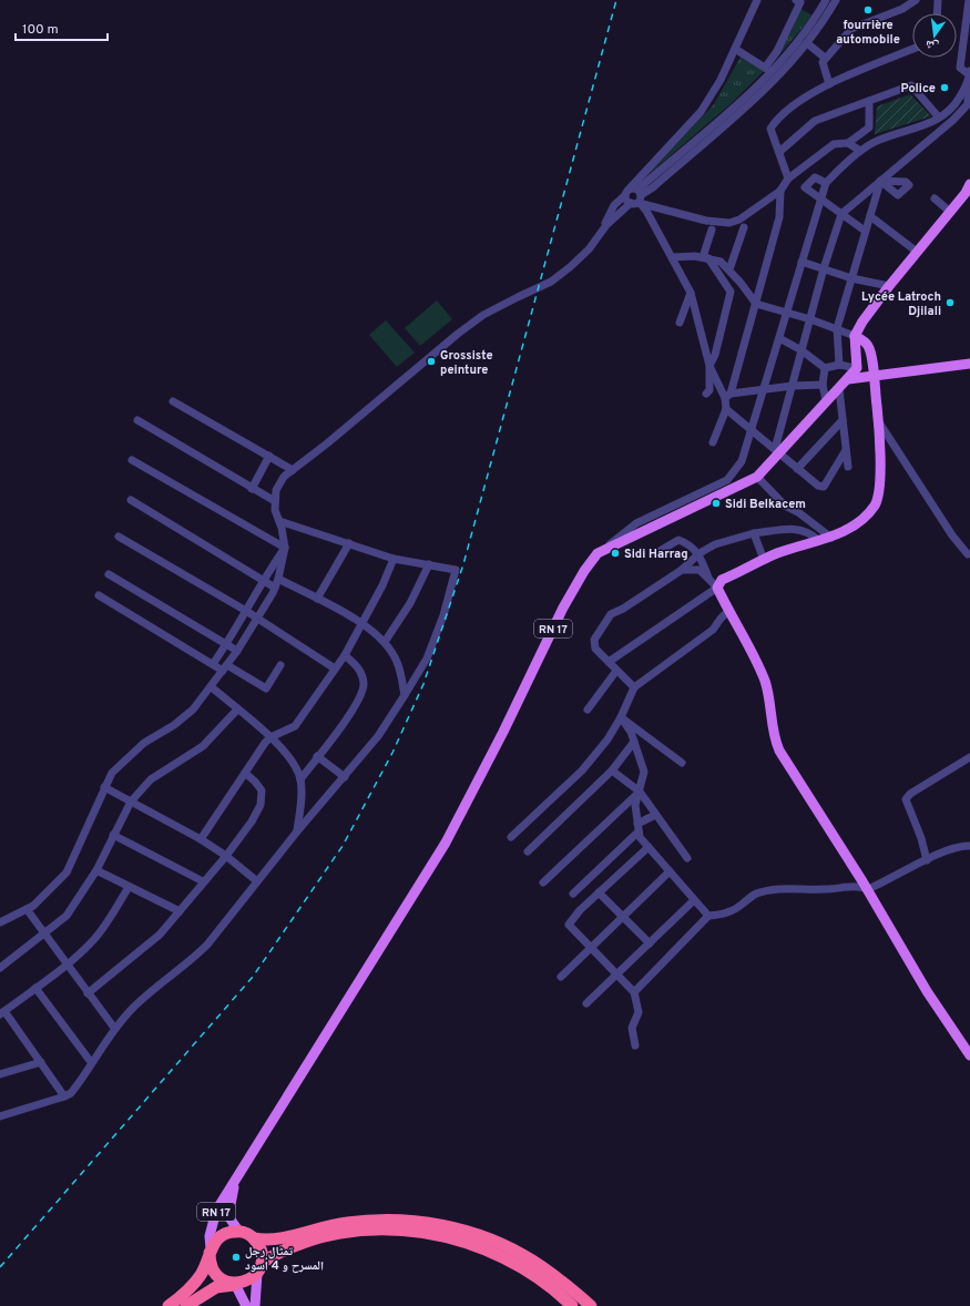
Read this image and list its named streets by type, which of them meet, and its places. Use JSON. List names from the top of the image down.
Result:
{
  "streets": {
    "main road": ["RN 17"]
  },
  "places": [
    "fourrière automobile",
    "Police",
    "Lycée Latroch Djilali",
    "Grossiste peinture",
    "Sidi Belkacem",
    "Sidi Harrag",
    "تمثال رجل المسرح و 4 أسود"
  ],
  "scale_bar": "100 m",
  "north": "bottom"
}
